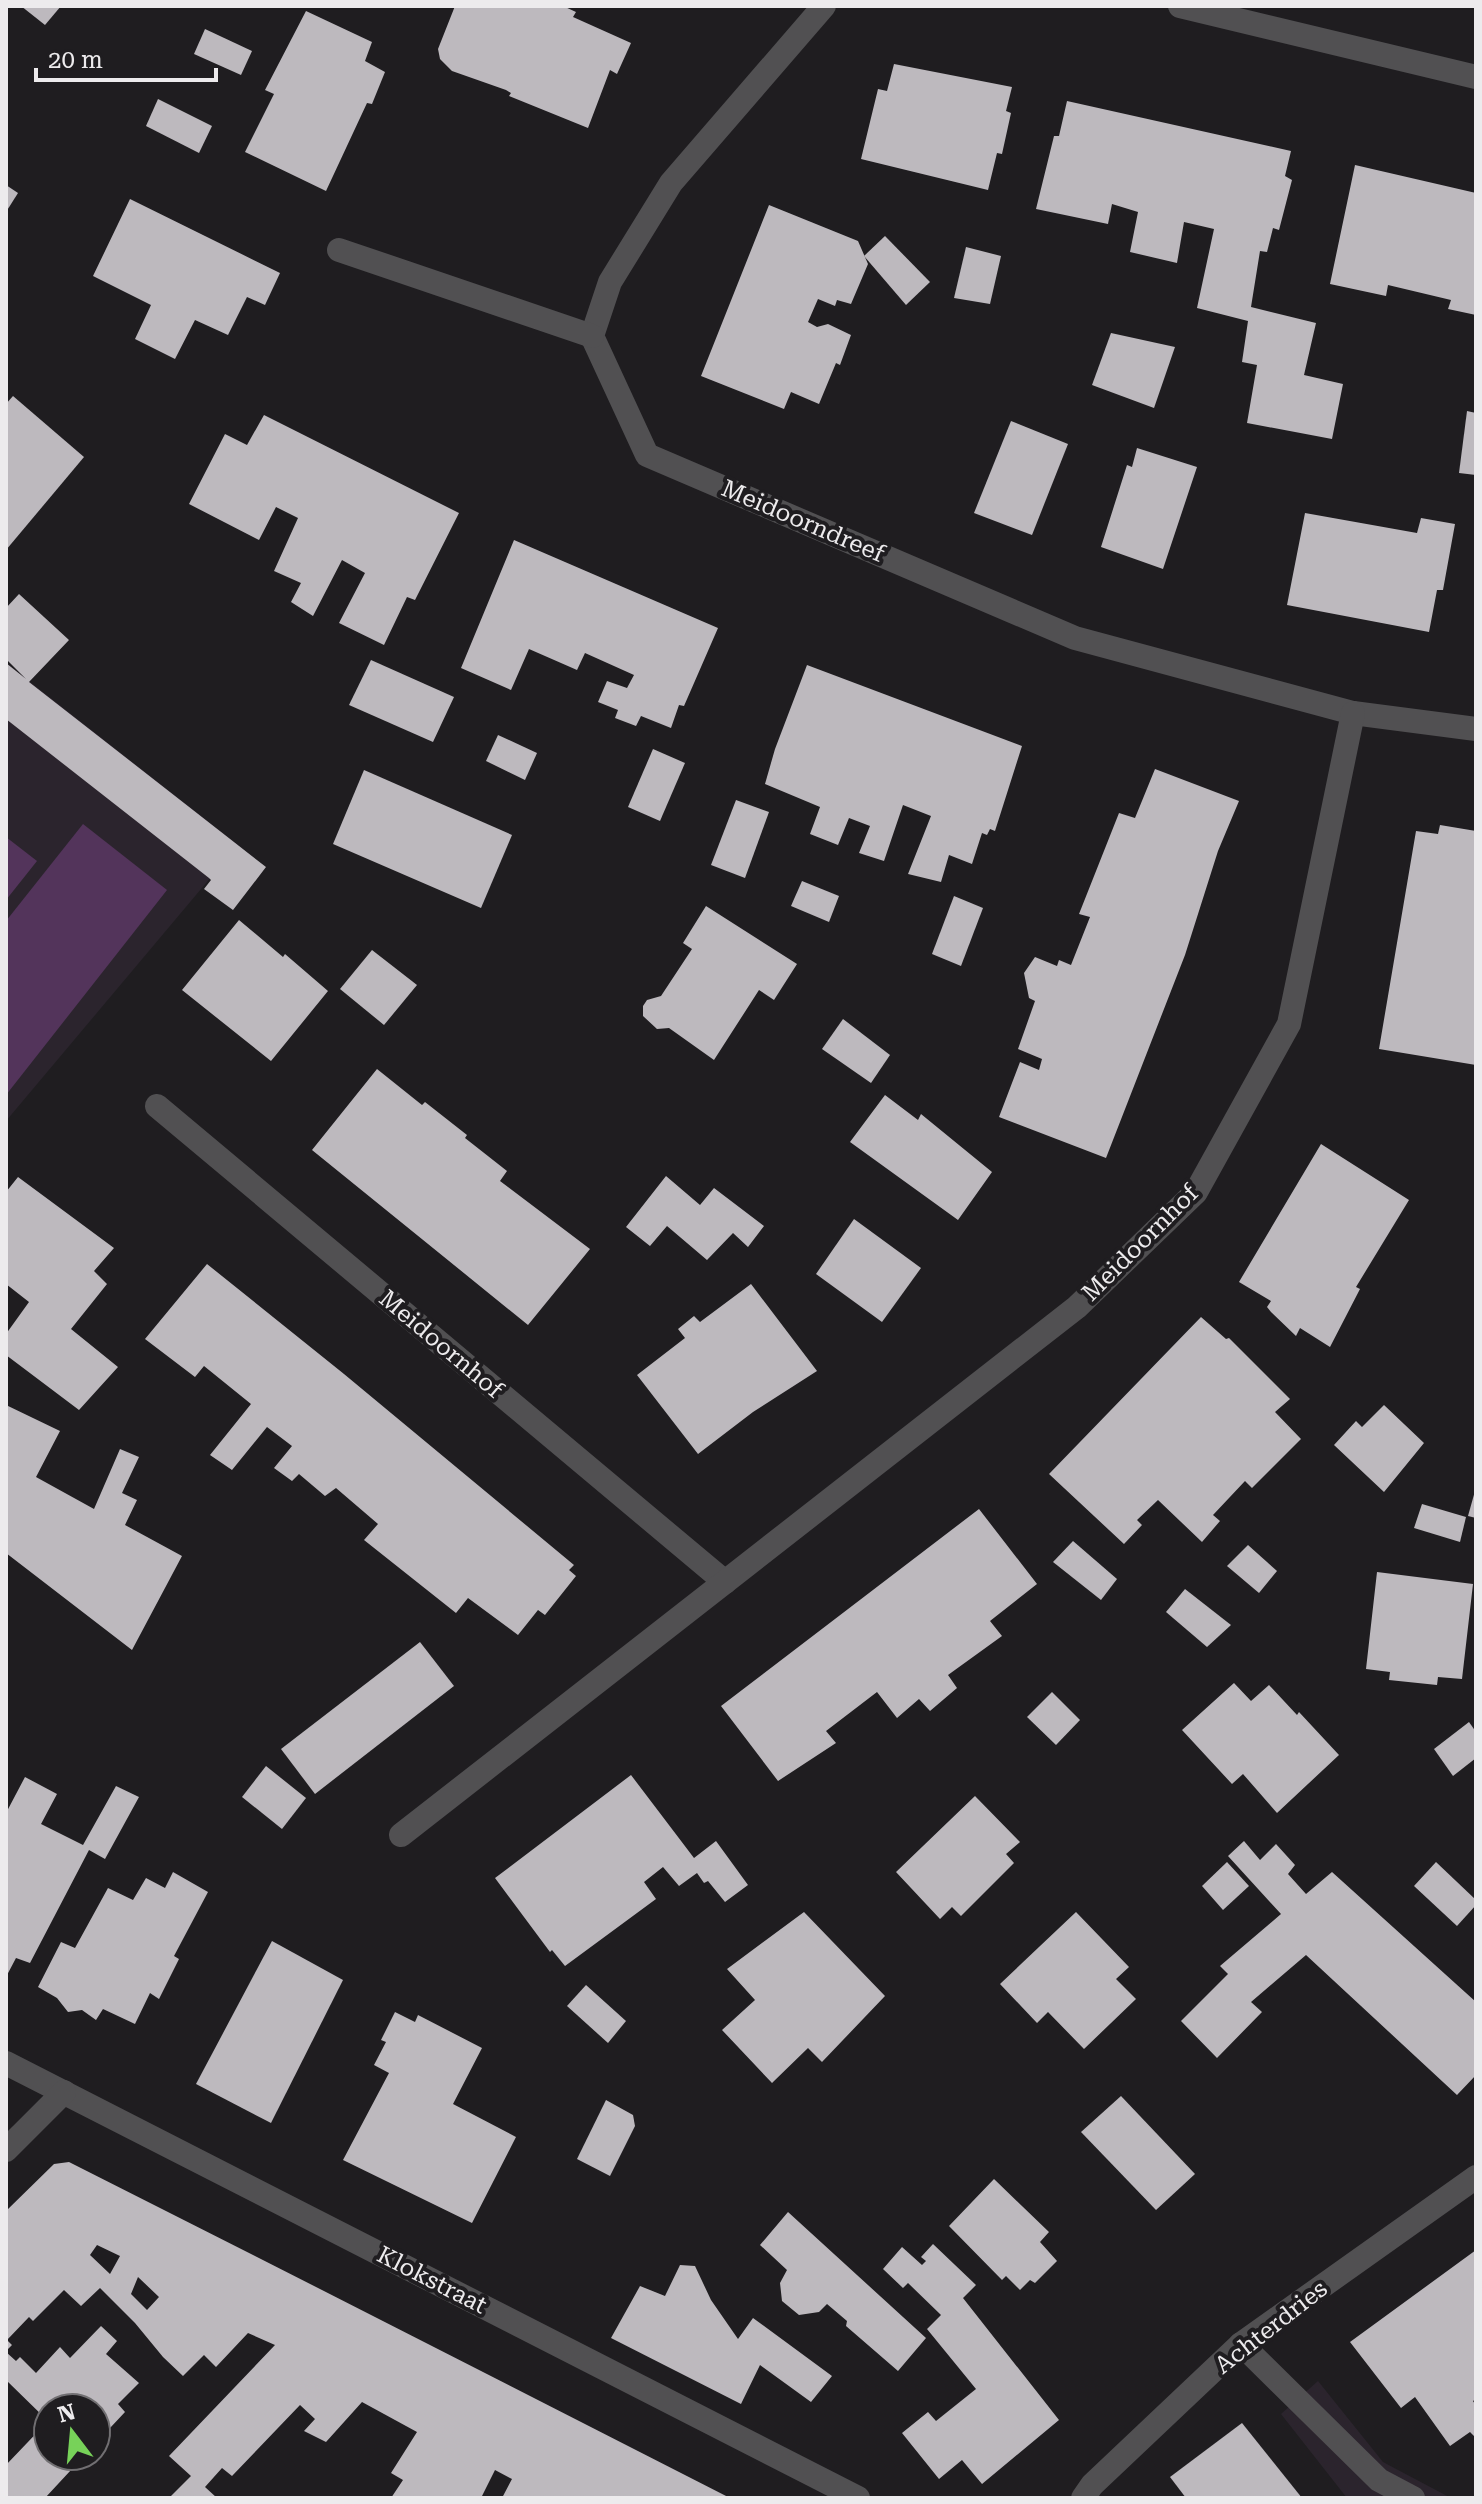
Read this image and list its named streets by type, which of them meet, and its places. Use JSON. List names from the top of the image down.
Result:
{
  "streets": {
    "street": [
      "Meidoorndreef",
      "Meidoornhof",
      "Klokstraat",
      "Achterdries"
    ]
  },
  "crossings": [
    ["Meidoorndreef", "Meidoornhof"]
  ],
  "scale_bar": "20 m",
  "north": "top"
}
